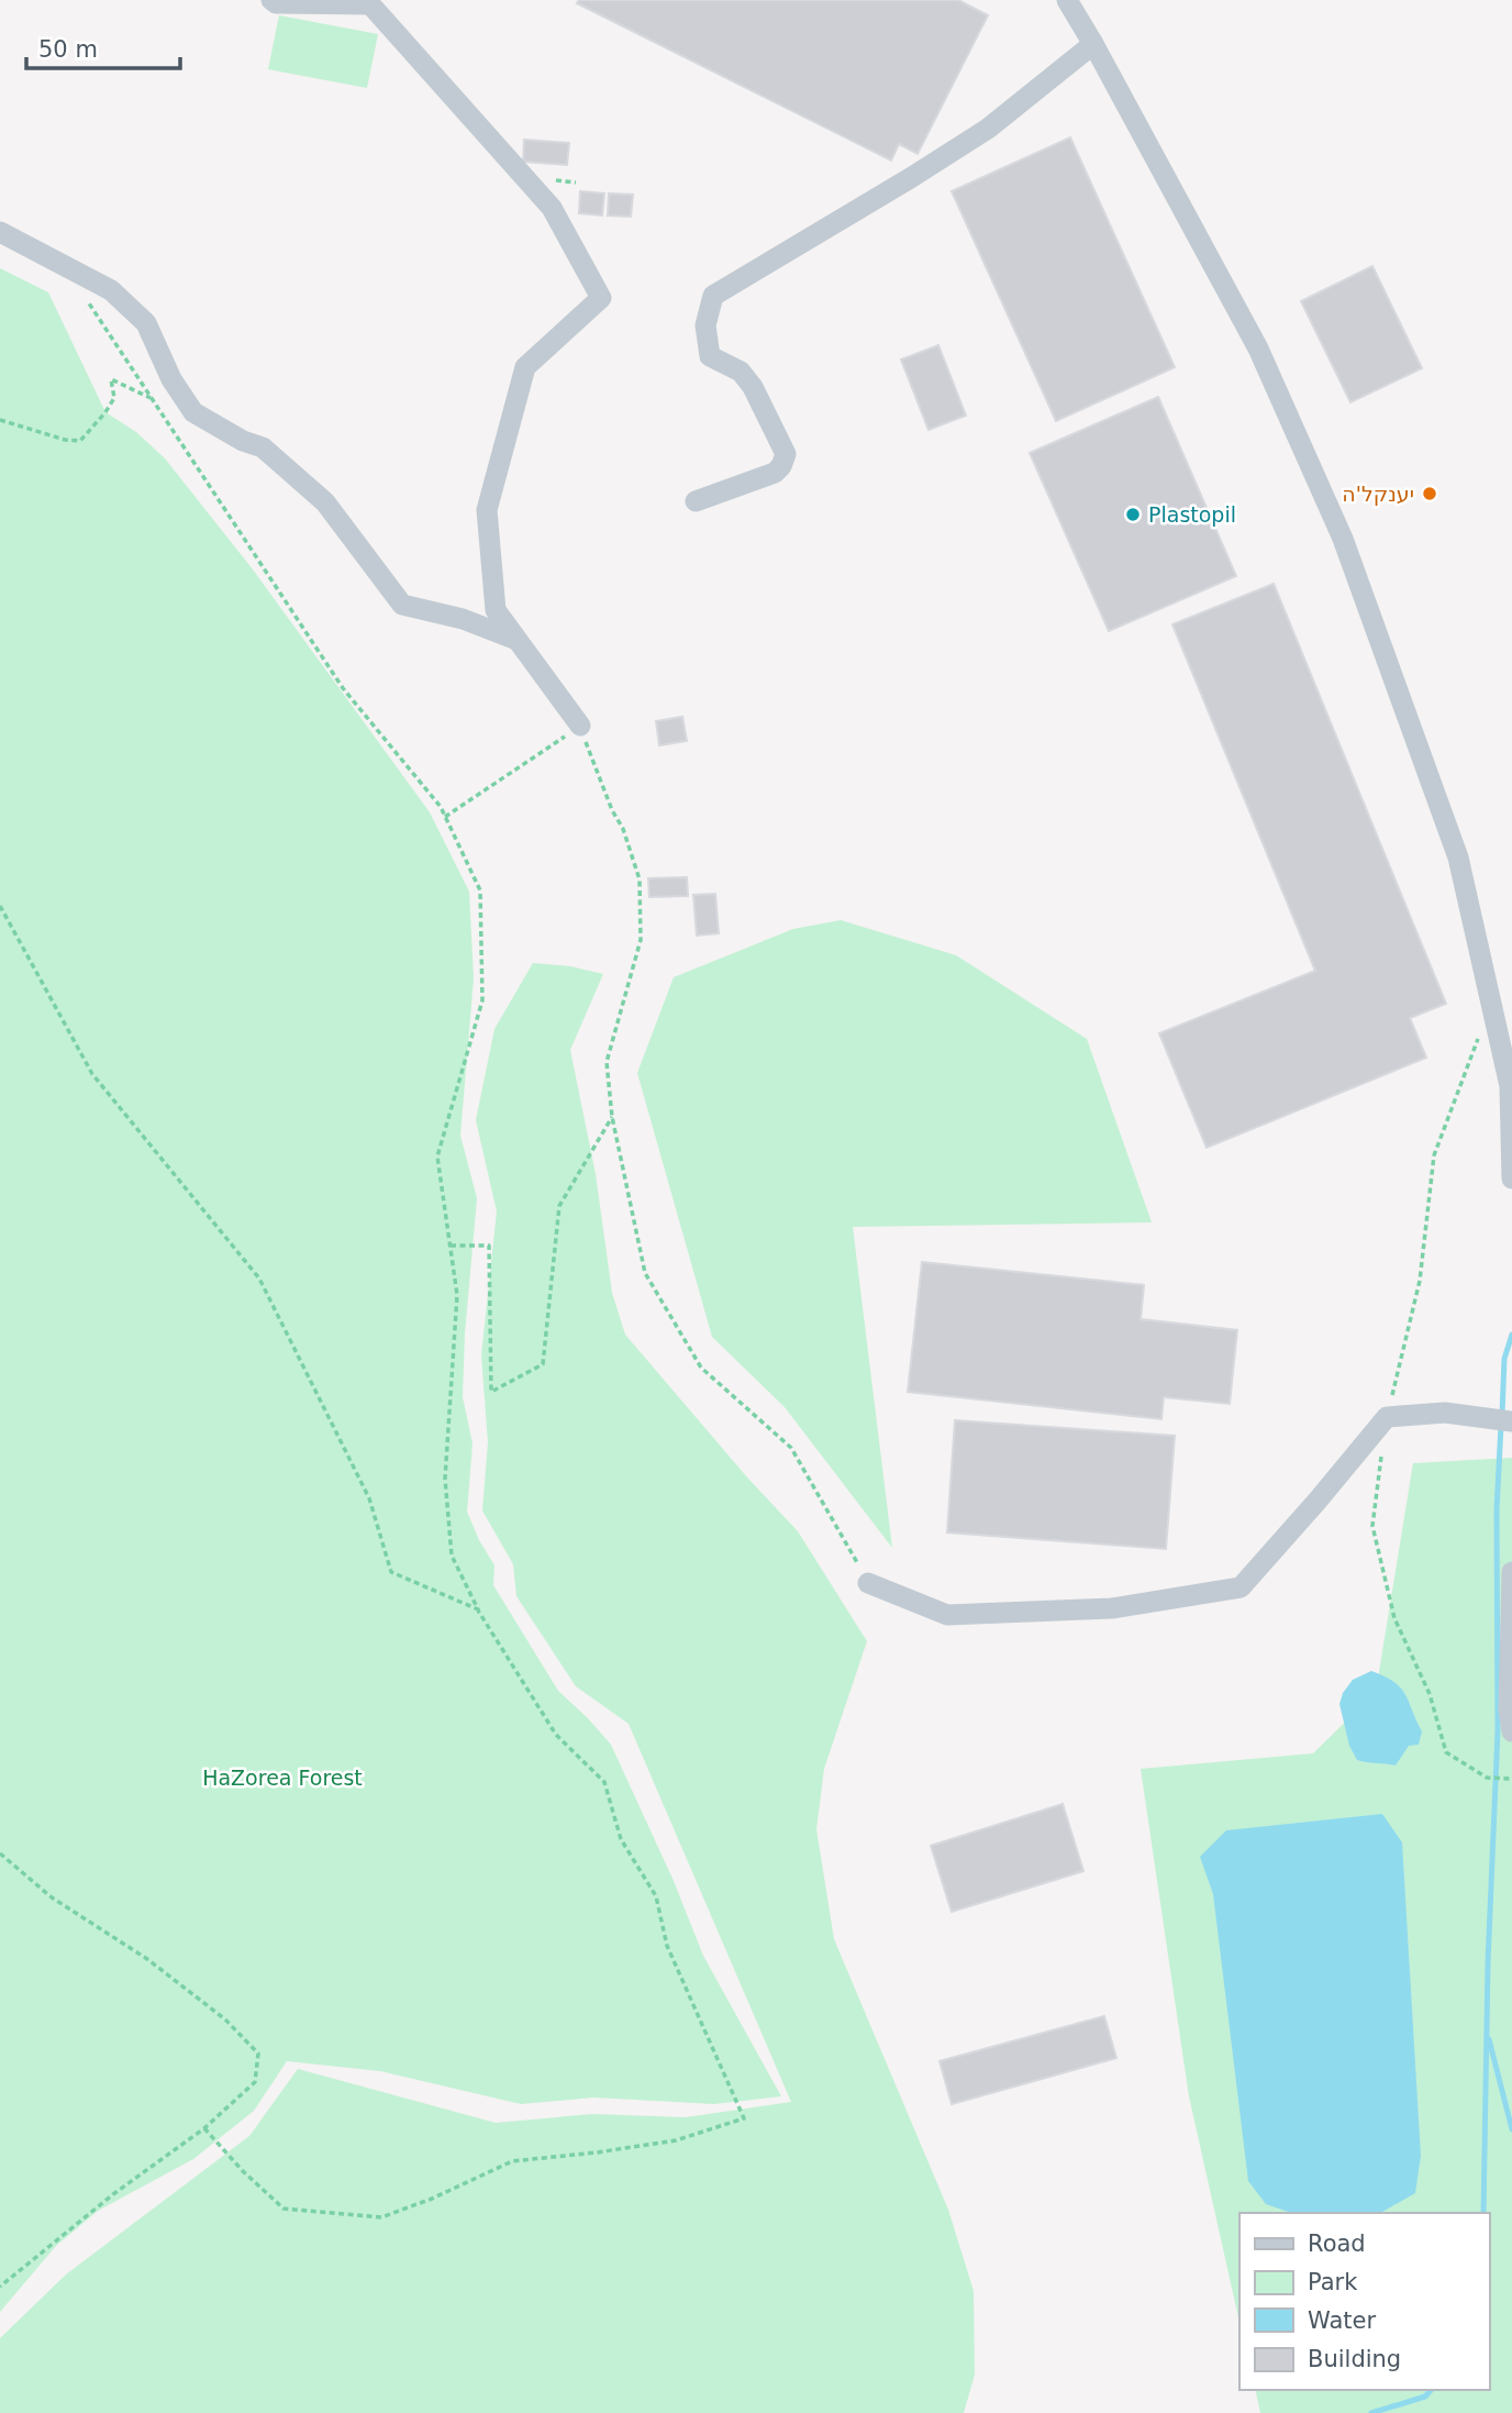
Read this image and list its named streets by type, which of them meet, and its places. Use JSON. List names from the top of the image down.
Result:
{
  "parks": ["HaZorea Forest"],
  "places": ["יענקל'ה", "Plastopil"],
  "legend": [
    "Road",
    "Park",
    "Water",
    "Building"
  ],
  "scale_bar": "50 m"
}
